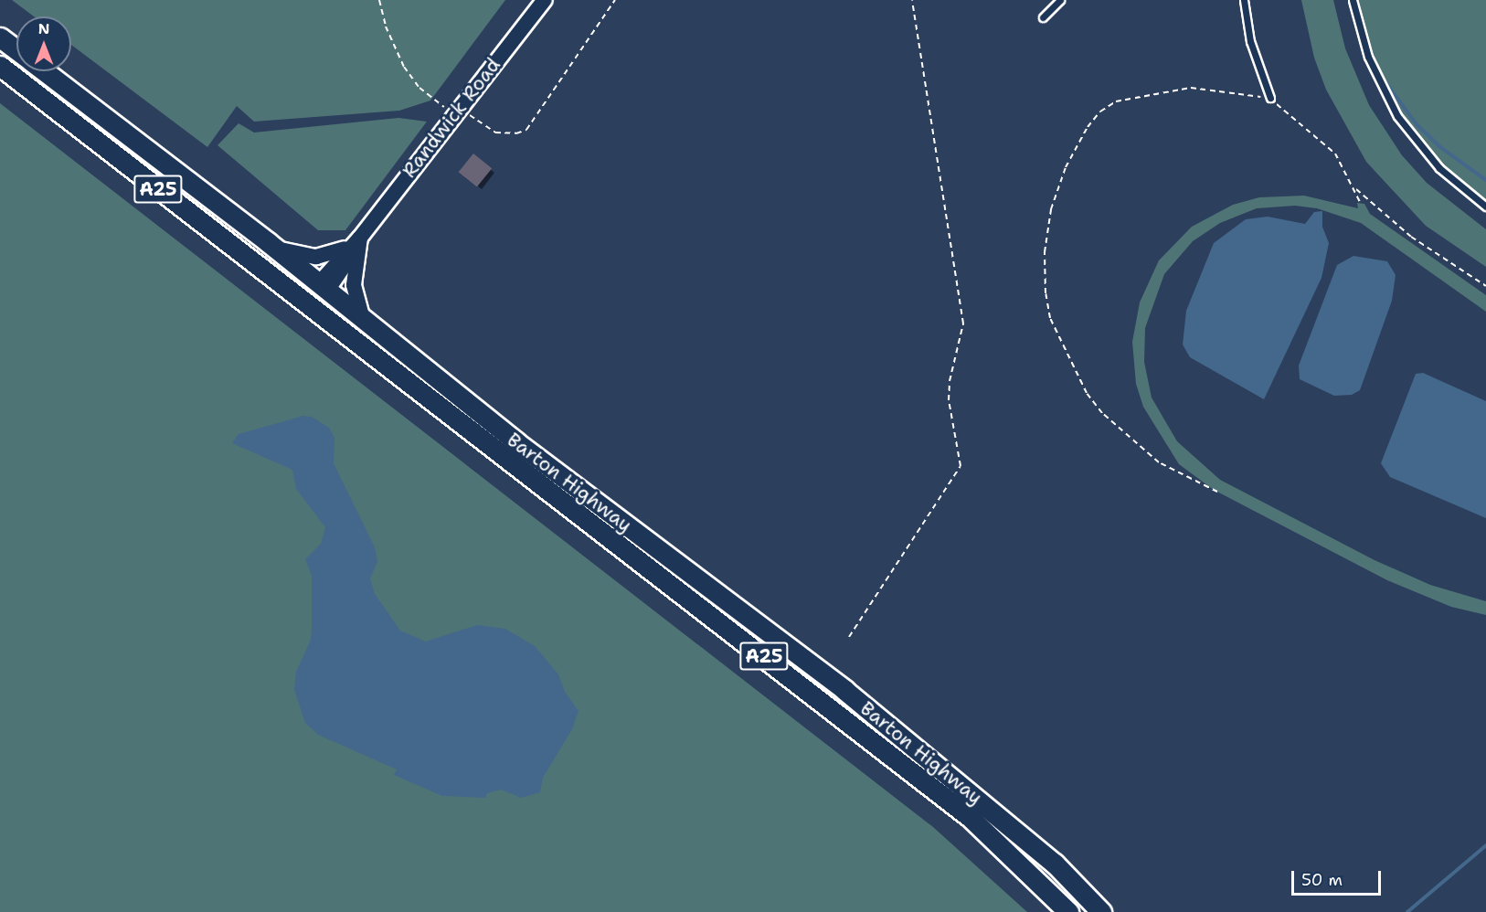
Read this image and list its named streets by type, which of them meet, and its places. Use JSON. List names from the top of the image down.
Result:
{
  "streets": {
    "highway": ["Randwick Road", "A25", "Barton Highway"]
  },
  "crossings": [
    ["Randwick Road", "Barton Highway"]
  ],
  "scale_bar": "50 m",
  "north": "top"
}
